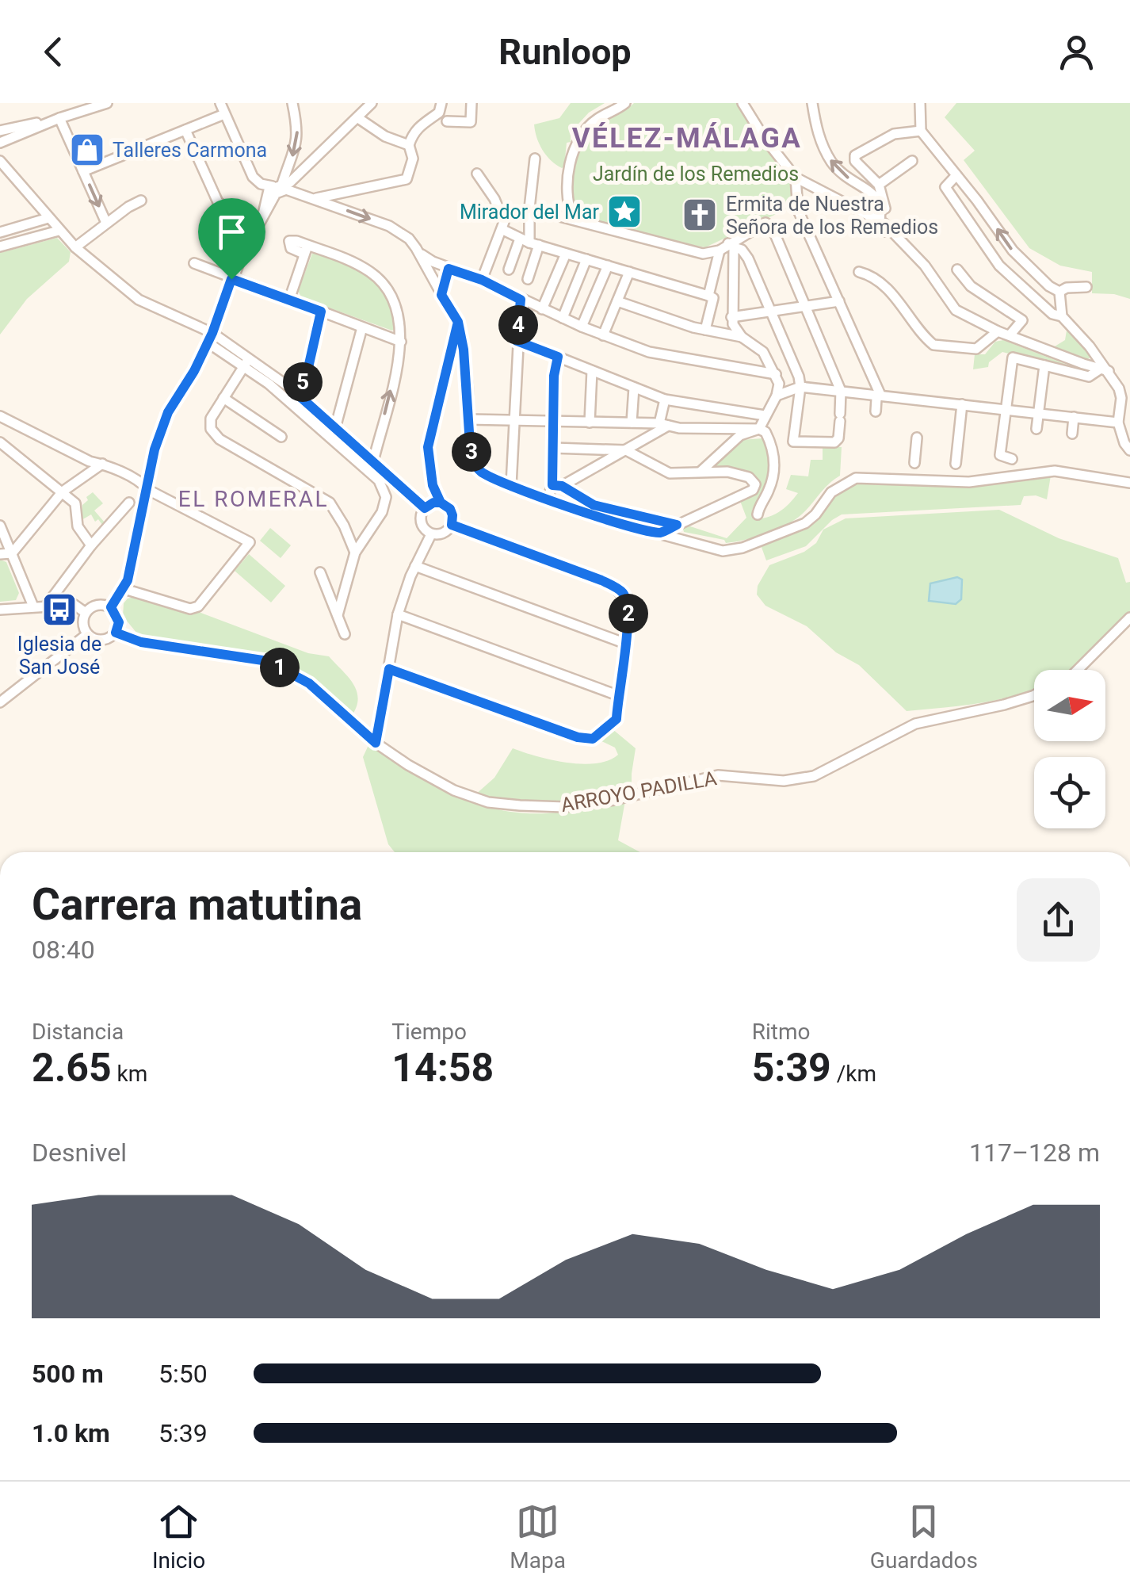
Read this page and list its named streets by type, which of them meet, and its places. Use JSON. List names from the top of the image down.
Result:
{
  "streets": {
    "street": ["ARROYO PADILLA"]
  },
  "districts": ["VÉLEZ-MÁLAGA", "EL ROMERAL"],
  "parks": ["Jardín de los Remedios"],
  "places": {
    "shop": ["Talleres Carmona"],
    "place": ["Mirador del Mar"],
    "church": ["Ermita de Nuestra Señora de los Remedios"],
    "bus stop": ["Iglesia de San José"]
  },
  "north": "right",
  "page": {
    "header": "Runloop",
    "pins": [
      "4",
      "5",
      "3",
      "2",
      "1"
    ],
    "heading": ["Carrera matutina", "08:40"],
    "stats": [
      ["Distancia", "2.65 km"],
      ["Tiempo", "14:58"],
      ["Ritmo", "5:39 /km"]
    ],
    "chart": ["Desnivel", "117–128 m"],
    "list": [
      {
        "name": "500 m",
        "note": "5:50"
      },
      {
        "name": "1.0 km",
        "note": "5:39"
      }
    ],
    "tabs": ["Inicio", "Mapa", "Guardados"]
  }
}
